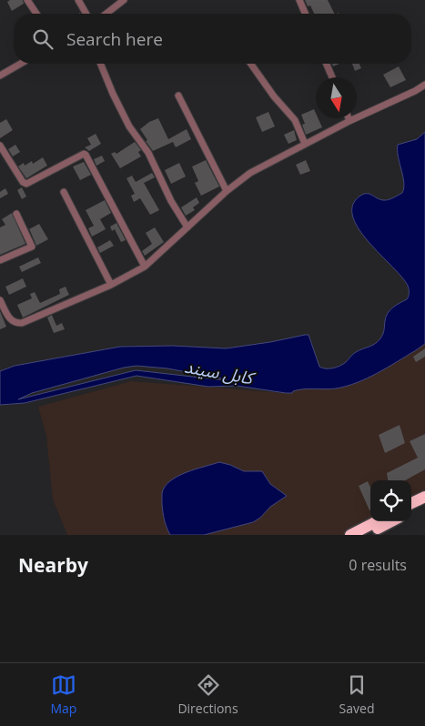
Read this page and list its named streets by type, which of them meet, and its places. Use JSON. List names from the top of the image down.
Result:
{
  "water": ["کابل سيند"],
  "north": "bottom",
  "page": {
    "search": "Search here",
    "heading": ["Nearby", "0 results"],
    "nav": ["Map", "Directions", "Saved"]
  }
}
